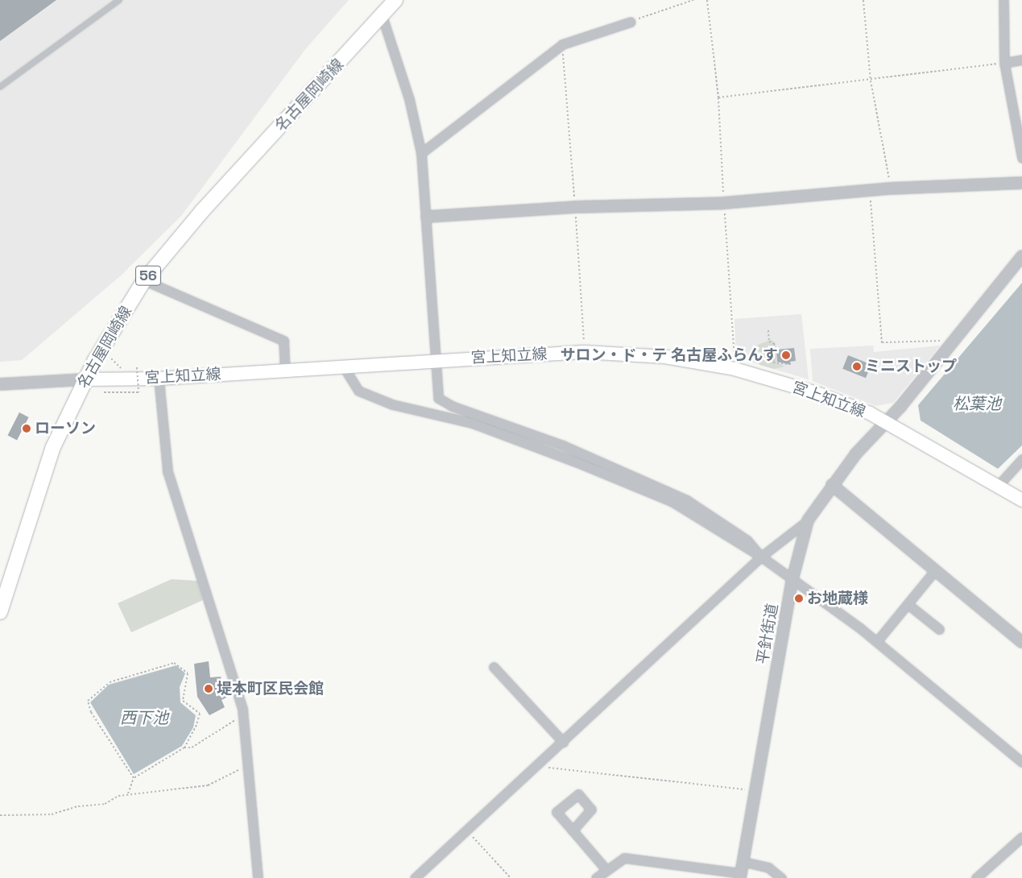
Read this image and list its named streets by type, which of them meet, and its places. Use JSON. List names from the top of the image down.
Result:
{
  "streets": {
    "main road": ["名古屋岡崎線", "56", "宮上知立線"],
    "street": ["平針街道"]
  },
  "crossings": [
    ["名古屋岡崎線", "宮上知立線"],
    ["宮上知立線", "平針街道"]
  ],
  "water": ["松葉池", "西下池"],
  "places": [
    "サロン・ド・テ 名古屋ふらんす",
    "ミニストップ",
    "ローソン",
    "お地蔵様",
    "堤本町区民会館"
  ]
}
